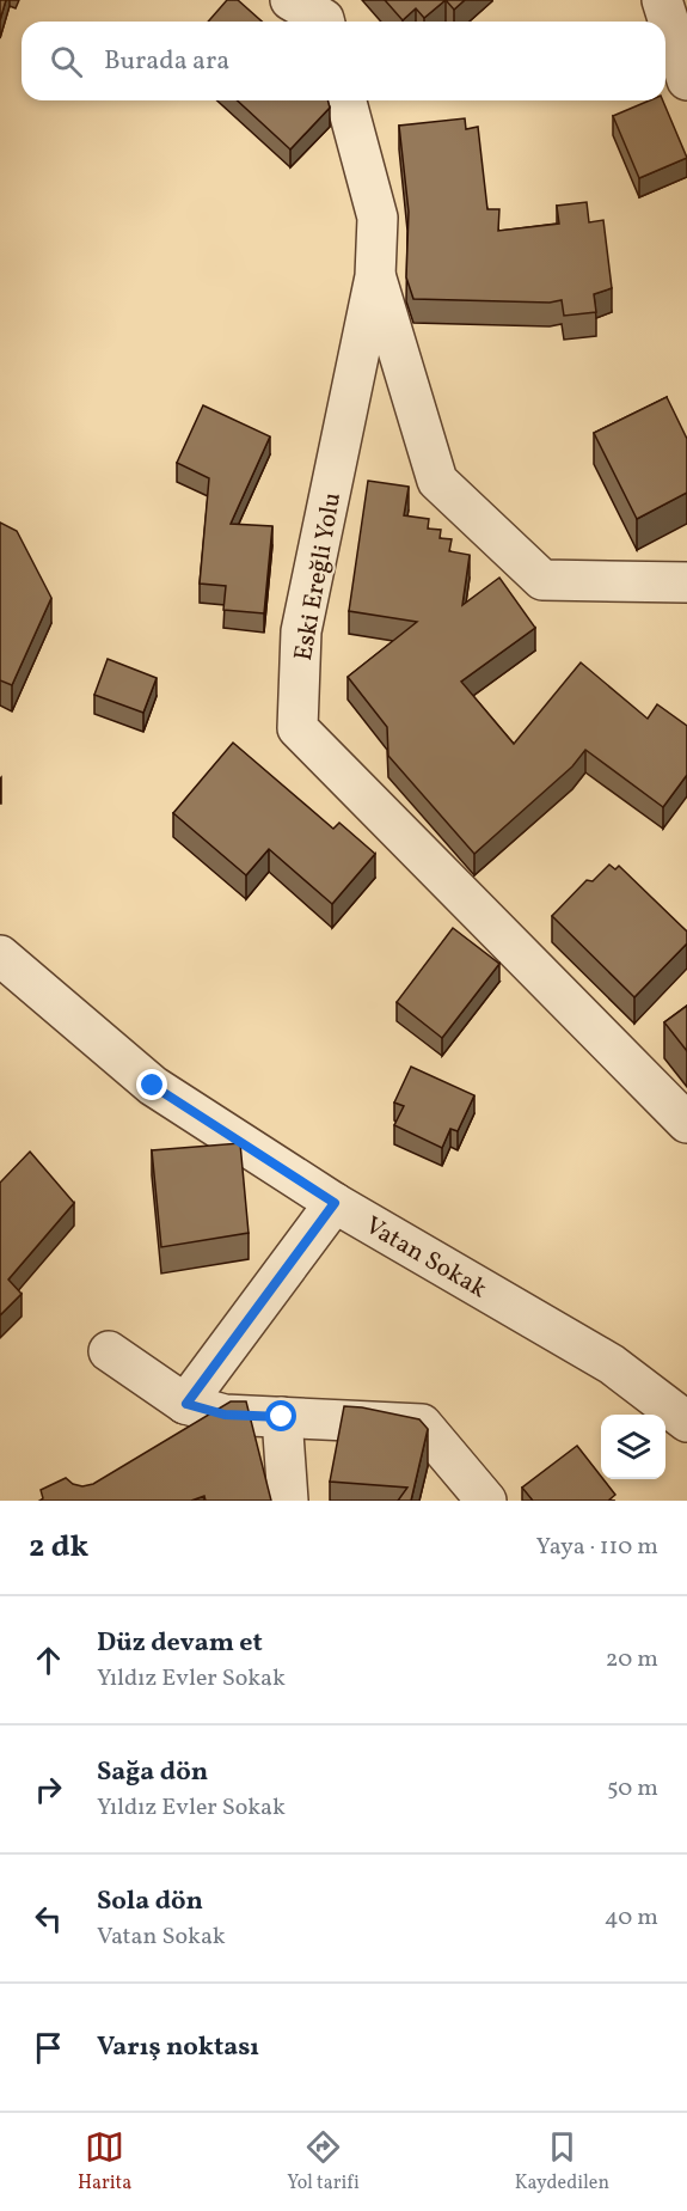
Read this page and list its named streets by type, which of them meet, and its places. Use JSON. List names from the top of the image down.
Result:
{
  "streets": {
    "street": ["Eski Ereğli Yolu", "Vatan Sokak"]
  },
  "page": {
    "search": "Burada ara",
    "heading": ["2 dk", "Yaya · 110 m"],
    "list": [
      ["Düz devam et", "Yıldız Evler Sokak", "20 m"],
      ["Sağa dön", "Yıldız Evler Sokak", "50 m"],
      ["Sola dön", "Vatan Sokak", "40 m"],
      "Varış noktası"
    ],
    "nav": ["Harita", "Yol tarifi", "Kaydedilen"]
  }
}
